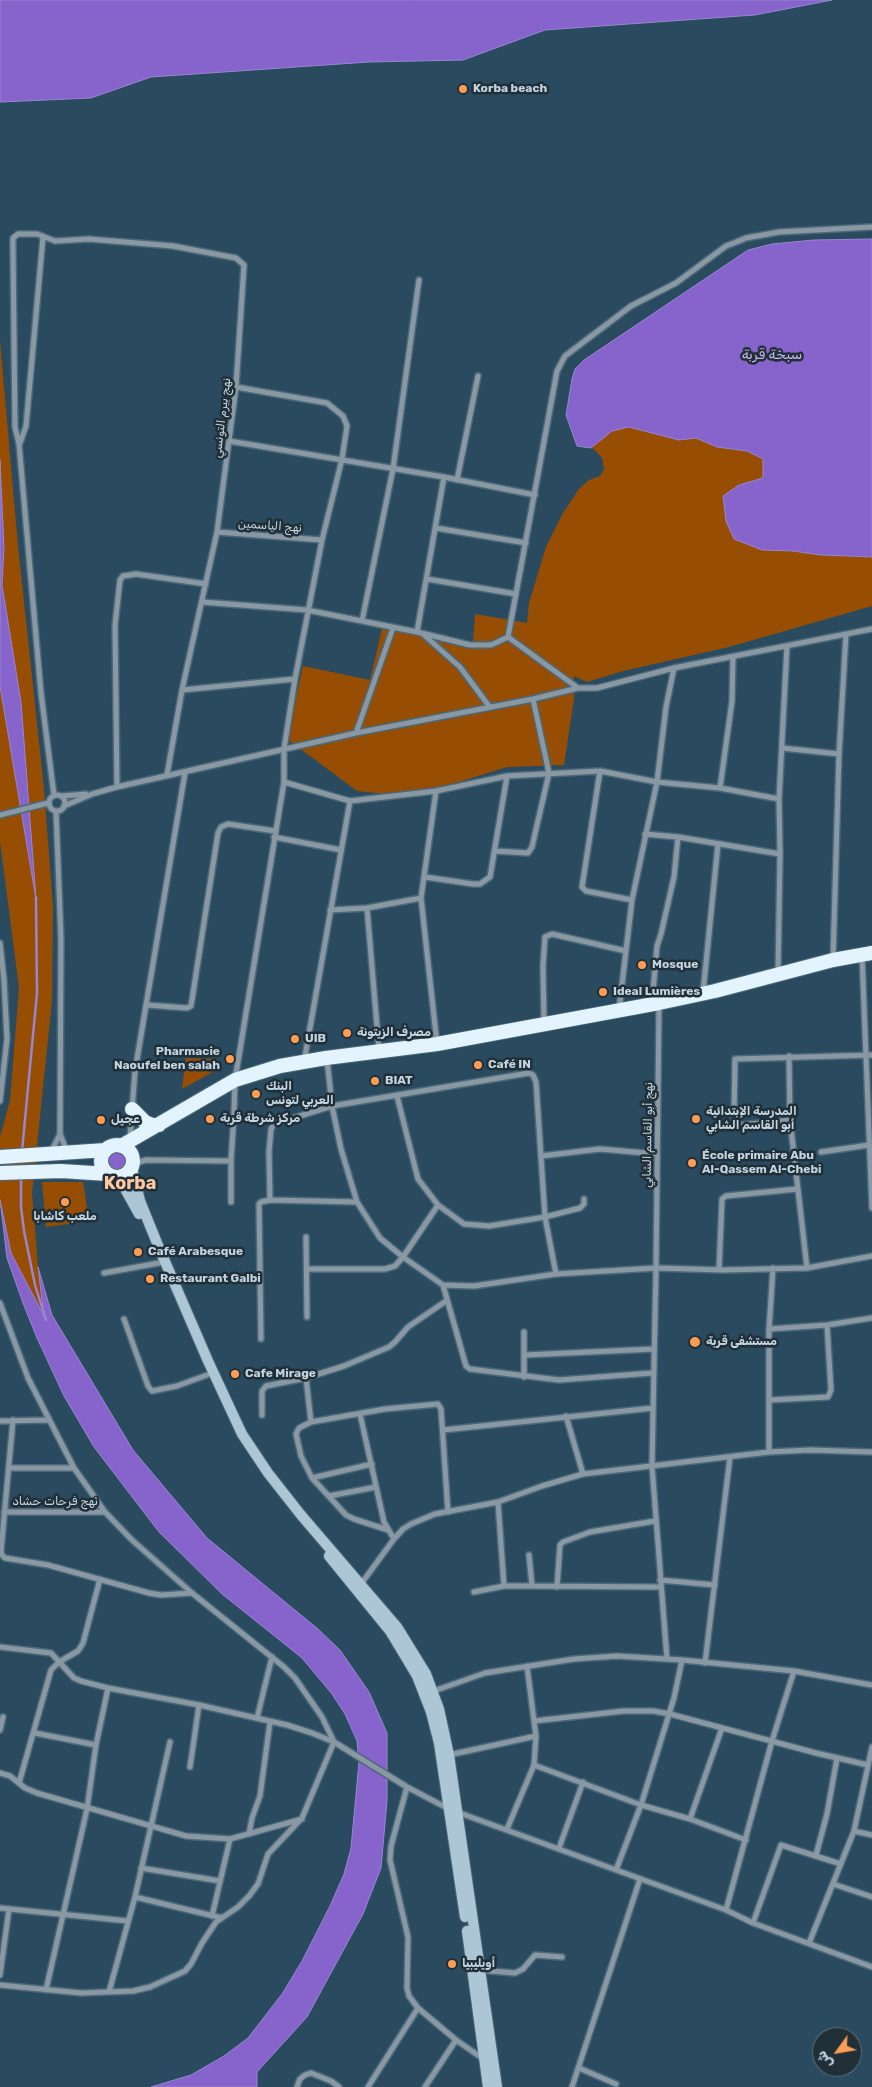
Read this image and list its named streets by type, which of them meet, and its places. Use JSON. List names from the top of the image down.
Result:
{
  "streets": {
    "street": [
      "نهج بيرم التونسي",
      "نهج الياسمين",
      "نهج أبو القاسم الشابي",
      "نهج فرحات حشاد"
    ]
  },
  "crossings": [
    ["نهج بيرم التونسي", "نهج الياسمين"]
  ],
  "districts": ["Korba"],
  "water": ["سبخة قربة"],
  "places": [
    "Korba beach",
    "Mosque",
    "Ideal Lumières",
    "مصرف الزيتونة",
    "UIB",
    "Pharmacie Naoufel ben salah",
    "Café IN",
    "BIAT",
    "البنك العربي لتونس",
    "مركز شرطة قربة",
    "المدرسة الإبتدائية أبو القاسم الشابي",
    "عجيل",
    "École primaire Abu Al-Qassem Al-Chebi",
    "ملعب كاشابا",
    "Café Arabesque",
    "Restaurant Galbi",
    "مستشفى قربة",
    "Cafe Mirage",
    "أويليبيا"
  ],
  "north": "bottom left"
}
